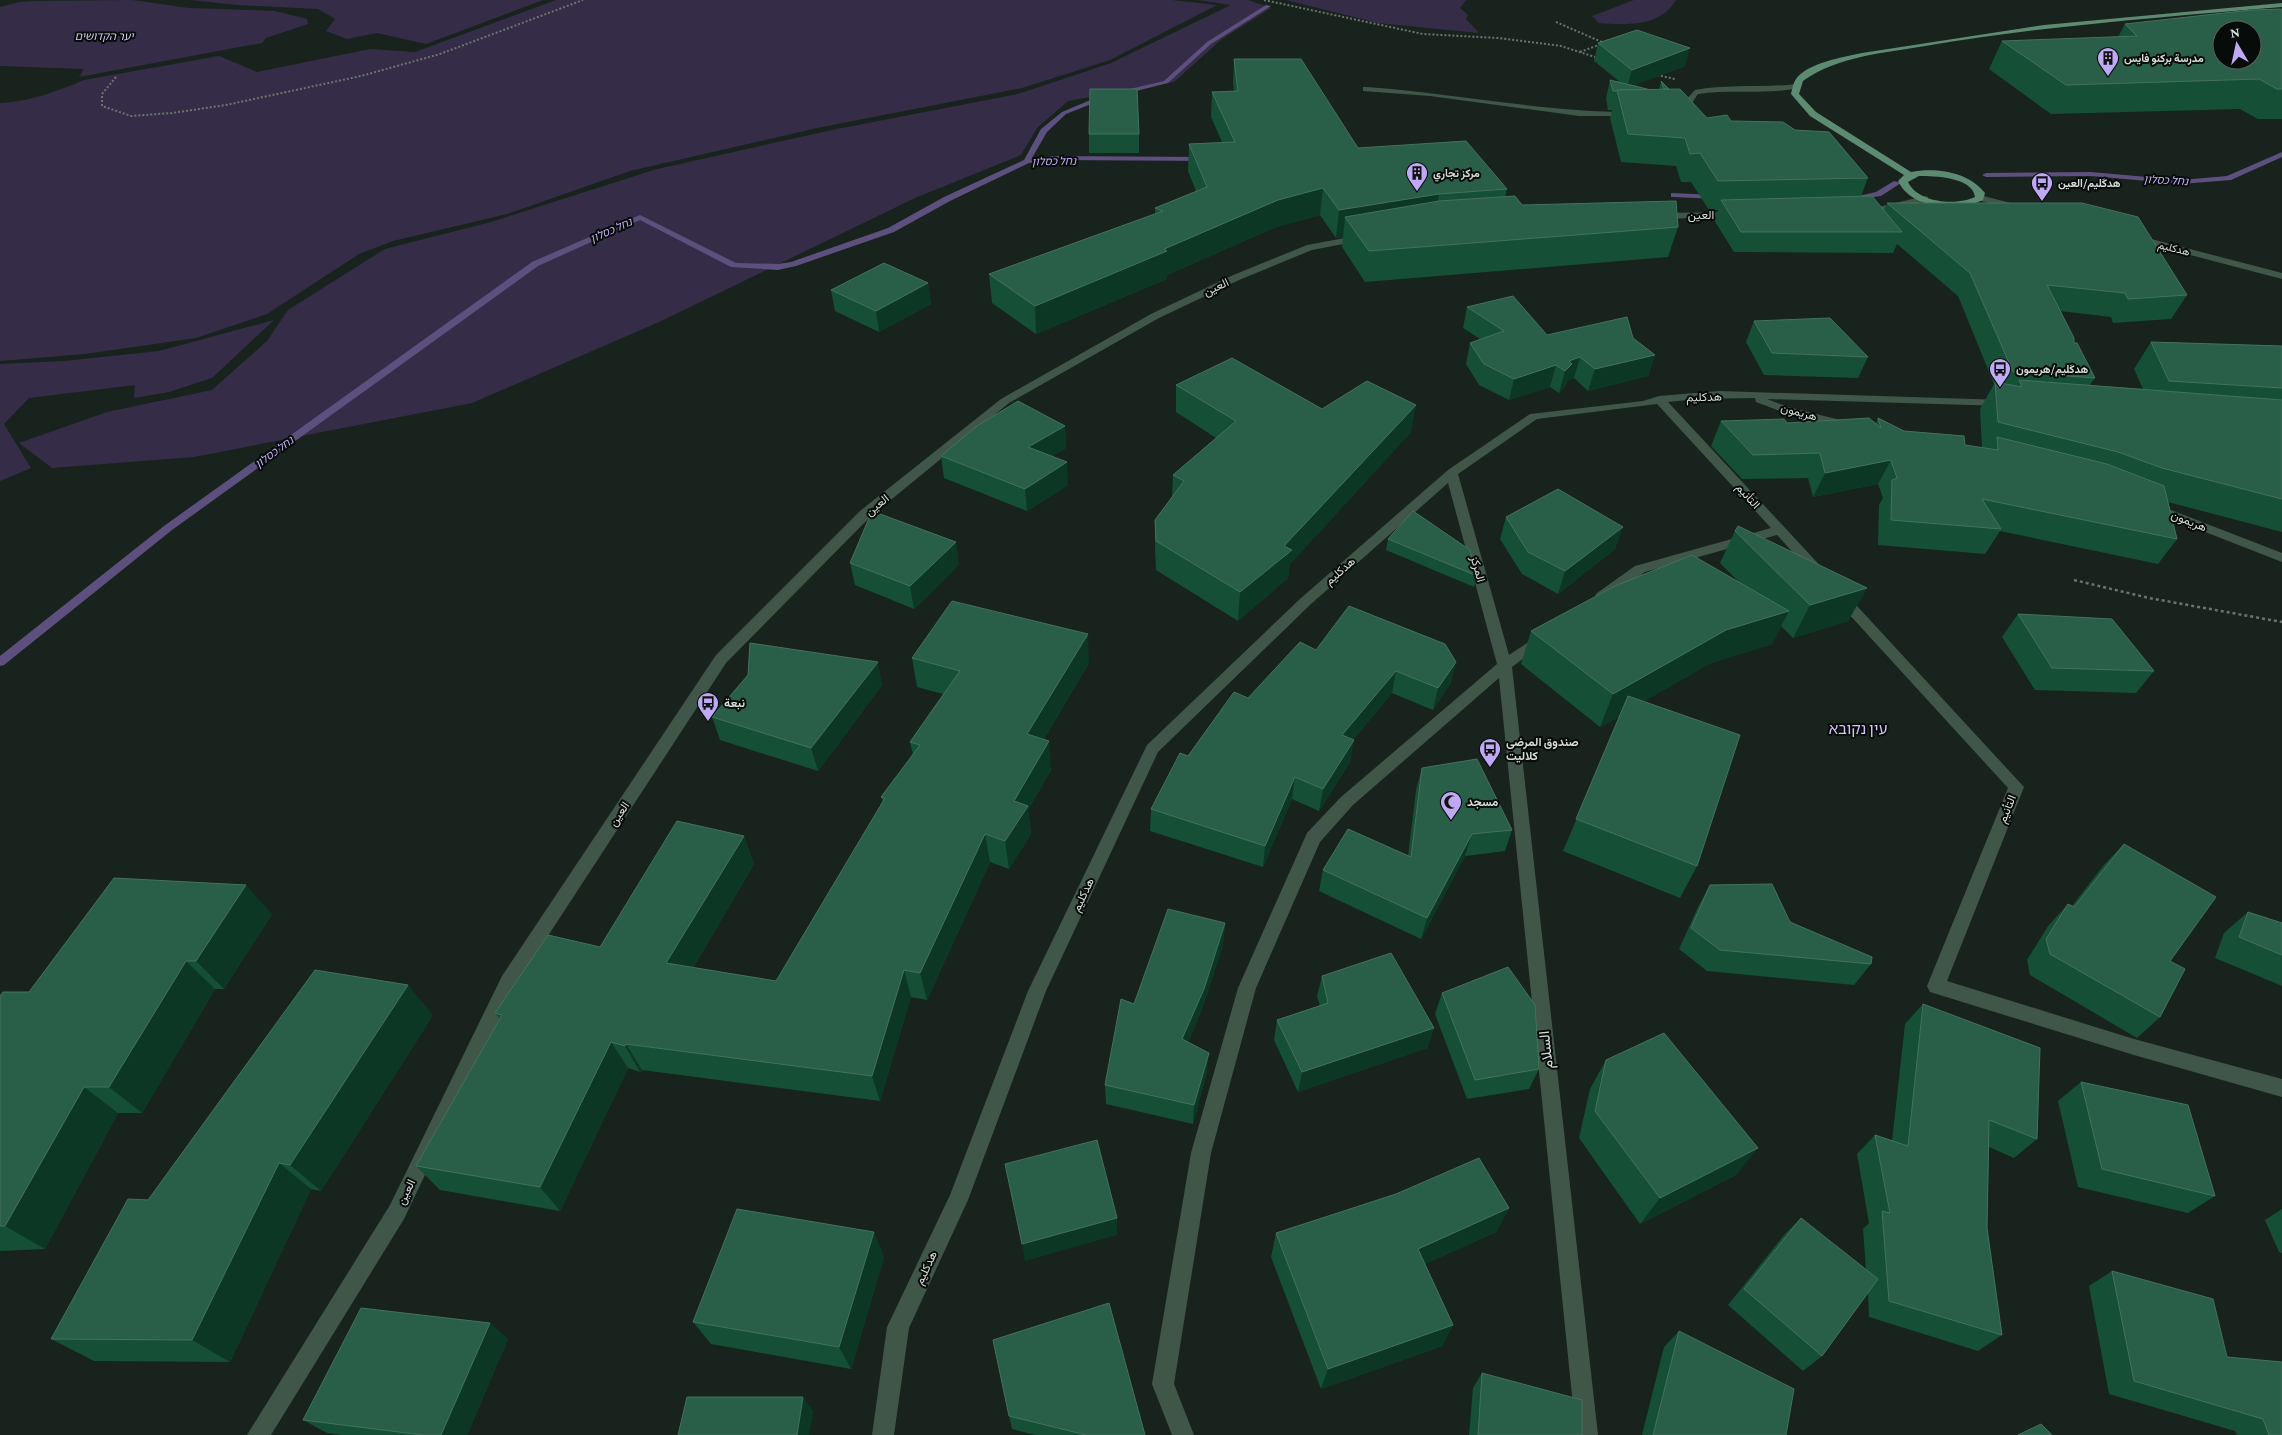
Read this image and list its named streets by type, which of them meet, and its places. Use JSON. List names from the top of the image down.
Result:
{
  "streets": {
    "street": [
      "العين",
      "هدكليم",
      "هريمون",
      "التأنيم",
      "المركز",
      "السلام"
    ]
  },
  "crossings": [
    ["هدكليم", "هريمون"],
    ["هدكليم", "التأنيم"],
    ["هدكليم", "المركز"],
    ["المركز", "السلام"]
  ],
  "districts": ["עין נקובא"],
  "water": ["נחל כסלון"],
  "parks": ["יער הקדושים"],
  "places": {
    "building": ["مدرسة بركنو فايس", "مركز تجاري"],
    "bus stop": [
      "هدكَليم/العين",
      "هدكَليم/هريمون",
      "نبعة",
      "صندوق المرضى كلاليت"
    ],
    "mosque": ["مسجد"]
  },
  "north": "top"
}
